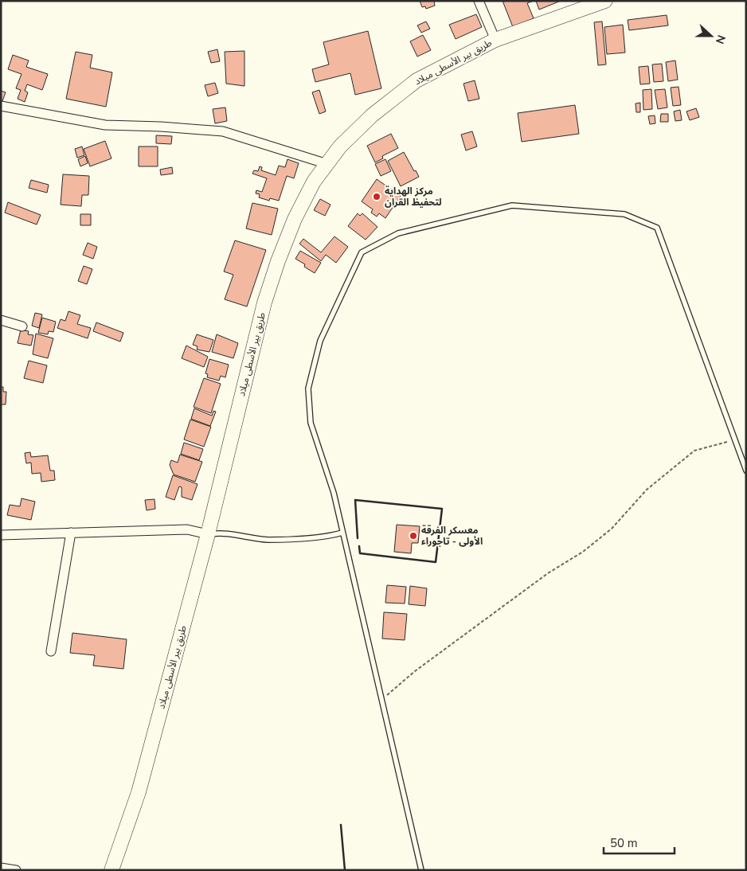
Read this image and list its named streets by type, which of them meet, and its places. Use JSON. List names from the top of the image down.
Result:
{
  "streets": {
    "main road": ["طريق بير الأسطى ميلاد"]
  },
  "places": ["مركز الهداية لتحفيظ القران", "معسكر الفرقة الأولى - تاجوراء"],
  "scale_bar": "50 m",
  "north": "right"
}
